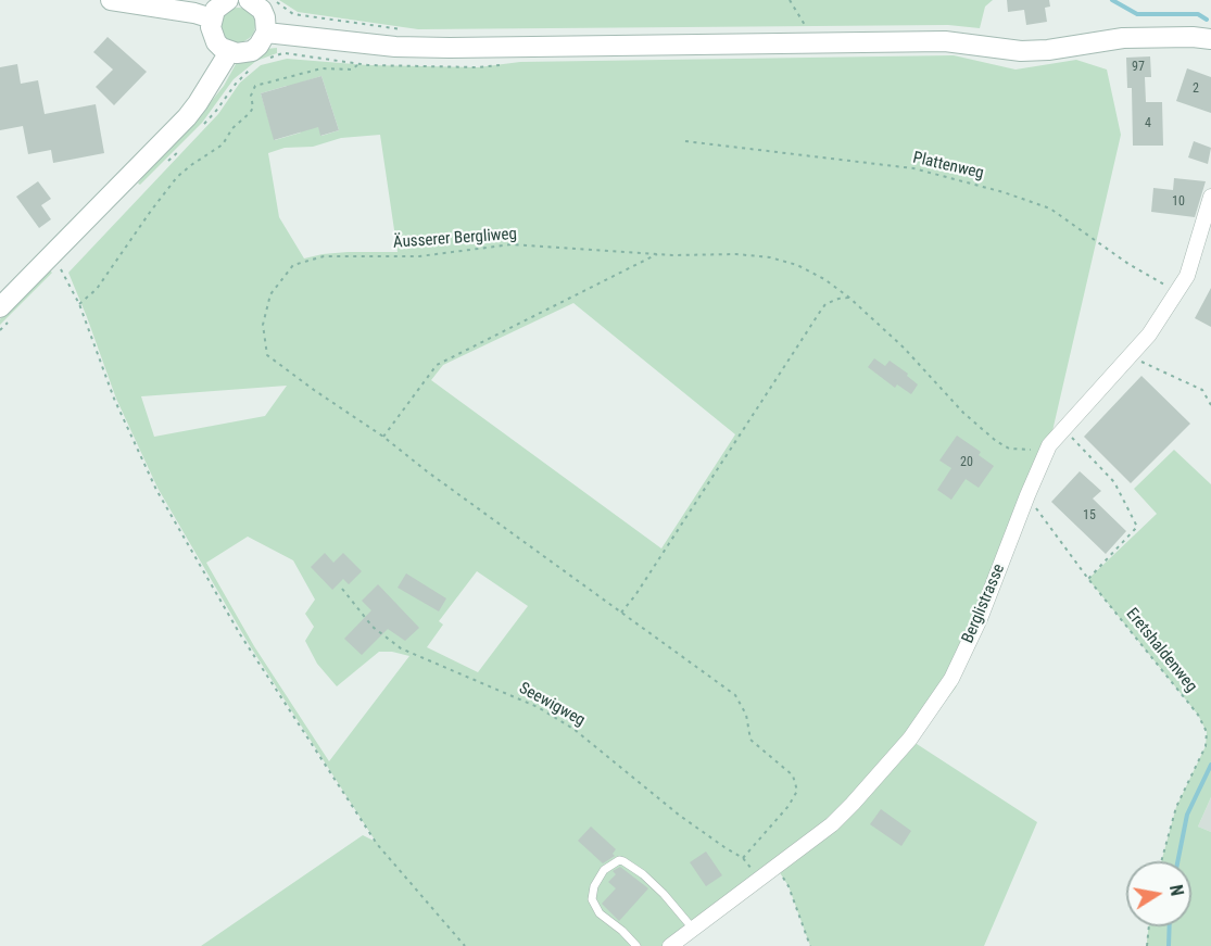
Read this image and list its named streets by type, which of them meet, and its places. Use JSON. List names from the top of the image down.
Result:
{
  "streets": {
    "street": ["Berglistrasse"],
    "path": [
      "Plattenweg",
      "Äusserer Bergliweg",
      "Eretshaldenweg",
      "Seewigweg"
    ]
  },
  "crossings": [
    ["Plattenweg", "Berglistrasse"],
    ["Äusserer Bergliweg", "Berglistrasse"],
    ["Äusserer Bergliweg", "Seewigweg"],
    ["Berglistrasse", "Eretshaldenweg"]
  ],
  "house_numbers": [
    "97",
    "2",
    "4",
    "10",
    "20",
    "15"
  ],
  "north": "right"
}
